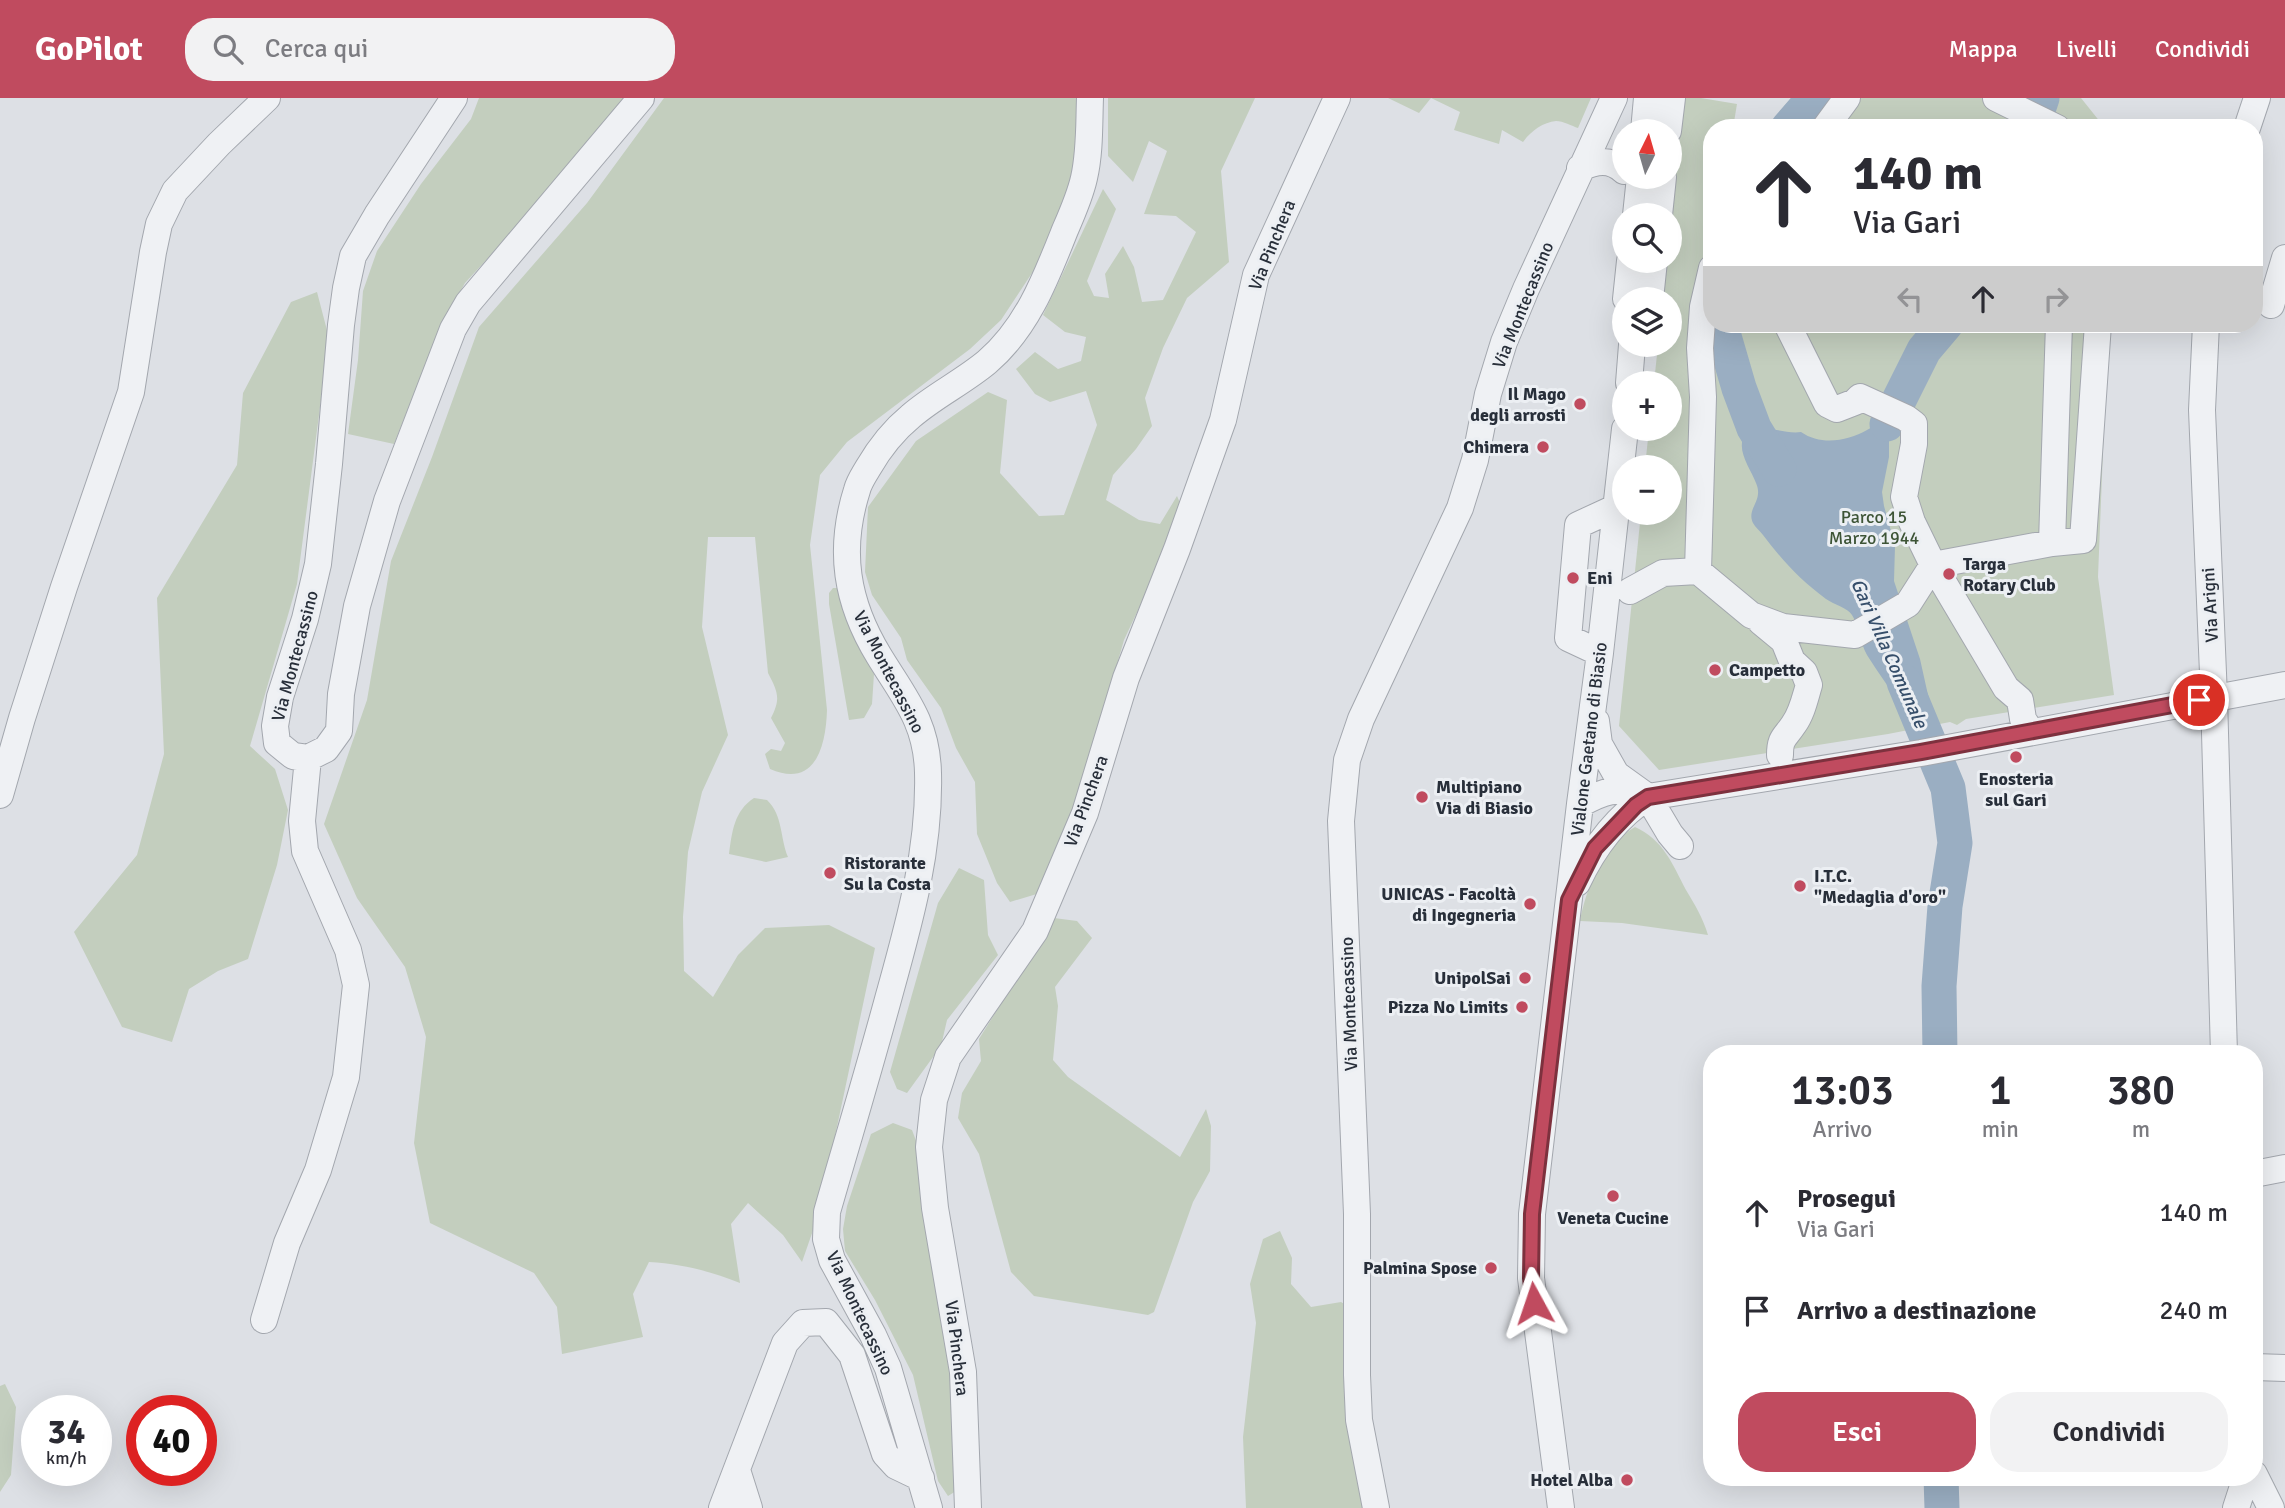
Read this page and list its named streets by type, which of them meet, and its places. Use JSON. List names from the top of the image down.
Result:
{
  "streets": {
    "street": [
      "Via Pinchera",
      "Via Montecassino",
      "Via Arigni",
      "Vialone Gaetano di Biasio"
    ]
  },
  "water": ["Gari Villa Comunale"],
  "parks": ["Parco 15 Marzo 1944"],
  "places": [
    "Il Mago degli arrosti",
    "Chimera",
    "Targa Rotary Club",
    "Eni",
    "Campetto",
    "Enosteria sul Gari",
    "Multipiano Via di Biasio",
    "Ristorante Su la Costa",
    "I.T.C. \"Medaglia d'oro\"",
    "UNICAS - Facoltà di Ingegneria",
    "UnipolSai",
    "Pizza No Limits",
    "Veneta Cucine",
    "Palmina Spose",
    "Hotel Alba"
  ],
  "north": "top",
  "page": {
    "header": "GoPilot",
    "search": "Cerca qui",
    "nav": ["Mappa", "Livelli", "Condividi"],
    "map_buttons": ["+", "−"],
    "turn": ["140 m", "Via Gari"],
    "eta": [
      "13:03",
      "Arrivo",
      "1",
      "min",
      "380",
      "m"
    ],
    "list": [
      {
        "name": "Prosegui",
        "note": "Via Gari",
        "value": "140 m"
      },
      {
        "name": "Arrivo a destinazione",
        "value": "240 m"
      }
    ],
    "buttons": ["Esci", "Condividi"],
    "speed": "34 km/h",
    "limit": "40"
  }
}
